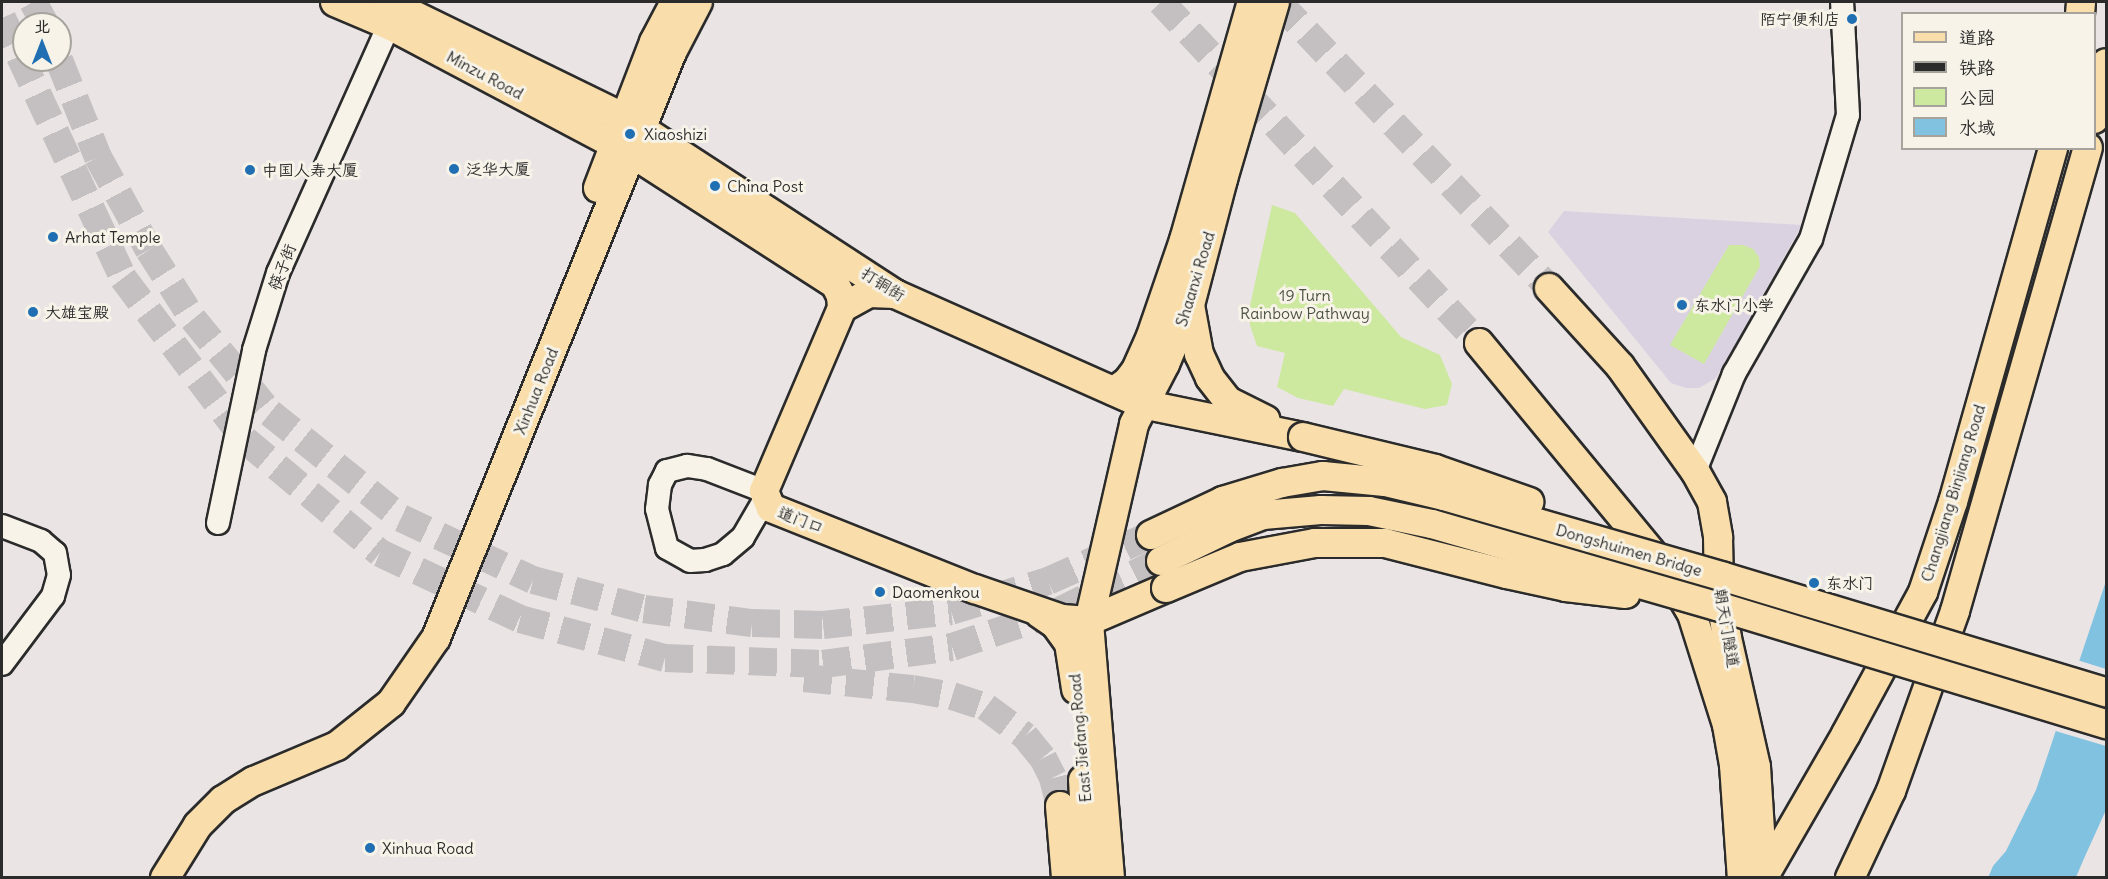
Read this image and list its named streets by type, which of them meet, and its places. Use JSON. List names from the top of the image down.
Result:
{
  "streets": {
    "main road": [
      "Minzu Road",
      "Shaanxi Road",
      "打铜街",
      "Xinhua Road",
      "Changjiang Binjiang Road",
      "道门口",
      "Dongshuimen Bridge",
      "朝天门隧道",
      "East Jiefang Road"
    ],
    "street": ["筷子街"]
  },
  "crossings": [
    ["Minzu Road", "筷子街"],
    ["Minzu Road", "打铜街"],
    ["Minzu Road", "Xinhua Road"],
    ["Shaanxi Road", "打铜街"],
    ["Shaanxi Road", "道门口"],
    ["Shaanxi Road", "East Jiefang Road"],
    ["打铜街", "Xinhua Road"],
    ["打铜街", "道门口"],
    ["Changjiang Binjiang Road", "朝天门隧道"],
    ["道门口", "East Jiefang Road"]
  ],
  "parks": ["19 Turn Rainbow Pathway"],
  "places": [
    "陌宁便利店",
    "Xiaoshizi",
    "泛华大厦",
    "中国人寿大厦",
    "China Post",
    "Arhat Temple",
    "东水门小学",
    "大雄宝殿",
    "东水门",
    "Daomenkou",
    "Xinhua Road"
  ],
  "legend": [
    "道路",
    "铁路",
    "公园",
    "水域"
  ],
  "north": "top"
}
